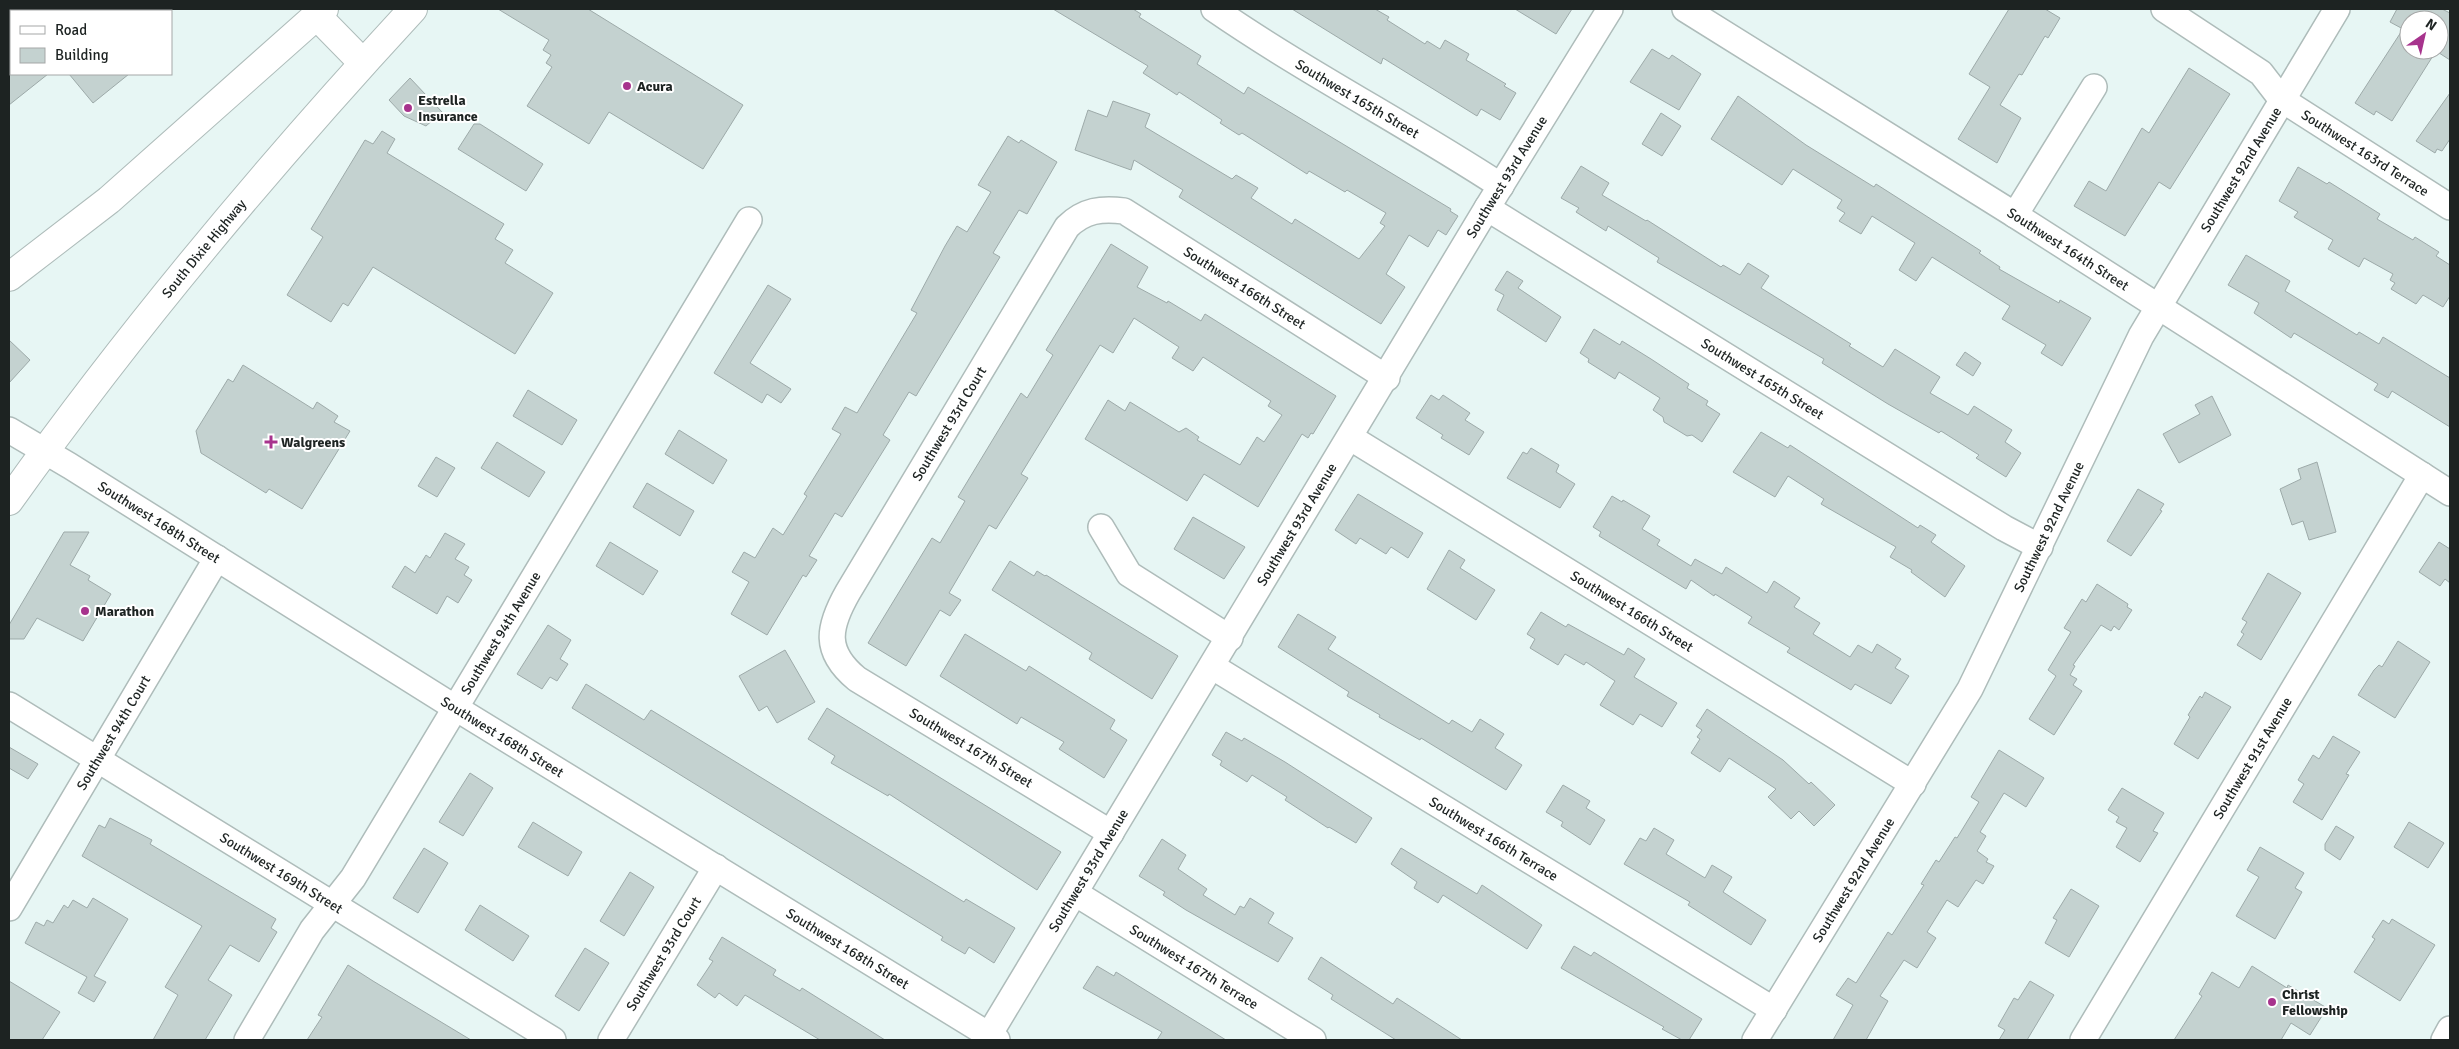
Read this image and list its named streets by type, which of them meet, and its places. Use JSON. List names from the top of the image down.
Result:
{
  "streets": {
    "highway": ["South Dixie Highway"],
    "street": [
      "Southwest 165th Street",
      "Southwest 163rd Terrace",
      "Southwest 92nd Avenue",
      "Southwest 93rd Avenue",
      "Southwest 164th Street",
      "Southwest 166th Street",
      "Southwest 93rd Court",
      "Southwest 168th Street",
      "Southwest 94th Avenue",
      "Southwest 94th Court",
      "Southwest 167th Street",
      "Southwest 91st Avenue",
      "Southwest 166th Terrace",
      "Southwest 169th Street",
      "Southwest 167th Terrace"
    ]
  },
  "crossings": [
    ["Southwest 165th Street", "Southwest 92nd Avenue"],
    ["Southwest 165th Street", "Southwest 93rd Avenue"],
    ["Southwest 163rd Terrace", "Southwest 92nd Avenue"],
    ["Southwest 92nd Avenue", "Southwest 164th Street"],
    ["Southwest 92nd Avenue", "Southwest 166th Street"],
    ["Southwest 92nd Avenue", "Southwest 166th Terrace"],
    ["Southwest 93rd Avenue", "Southwest 166th Street"],
    ["Southwest 93rd Avenue", "Southwest 168th Street"],
    ["Southwest 93rd Avenue", "Southwest 167th Street"],
    ["Southwest 93rd Avenue", "Southwest 166th Terrace"],
    ["Southwest 93rd Avenue", "Southwest 167th Terrace"],
    ["South Dixie Highway", "Southwest 168th Street"],
    ["Southwest 164th Street", "Southwest 91st Avenue"],
    ["Southwest 166th Street", "Southwest 93rd Court"],
    ["Southwest 93rd Court", "Southwest 168th Street"],
    ["Southwest 93rd Court", "Southwest 167th Street"],
    ["Southwest 168th Street", "Southwest 94th Avenue"],
    ["Southwest 168th Street", "Southwest 94th Court"],
    ["Southwest 94th Avenue", "Southwest 169th Street"],
    ["Southwest 94th Court", "Southwest 169th Street"]
  ],
  "places": {
    "other": [
      "Acura",
      "Estrella Insurance",
      "Marathon",
      "Christ Fellowship"
    ],
    "health": ["Walgreens"]
  },
  "legend": ["Road", "Building"],
  "north": "top right"
}
